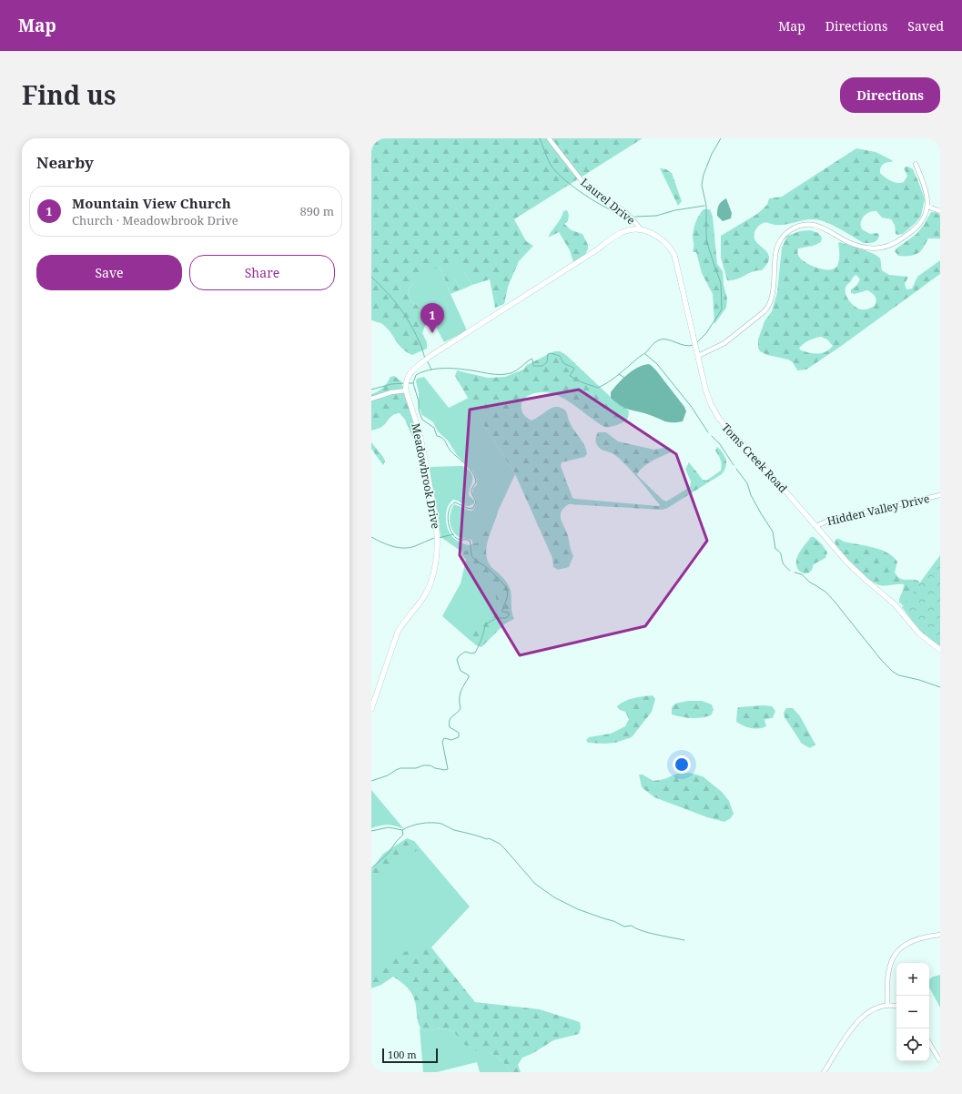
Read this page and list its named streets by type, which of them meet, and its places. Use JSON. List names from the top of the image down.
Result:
{
  "streets": {
    "street": [
      "Laurel Drive",
      "Toms Creek Road",
      "Meadowbrook Drive",
      "Hidden Valley Drive"
    ]
  },
  "crossings": [
    ["Laurel Drive", "Toms Creek Road"],
    ["Laurel Drive", "Meadowbrook Drive"],
    ["Toms Creek Road", "Meadowbrook Drive"],
    ["Toms Creek Road", "Hidden Valley Drive"]
  ],
  "scale_bar": "100 m",
  "page": {
    "header": "Map",
    "nav": ["Map", "Directions", "Saved"],
    "title": "Find us",
    "buttons": [
      "Directions",
      ["Save", "Share"]
    ],
    "heading": "Nearby",
    "list": [
      {
        "mark": "1",
        "name": "Mountain View Church",
        "note": "Church · Meadowbrook Drive",
        "value": "890 m"
      }
    ],
    "pins": "1",
    "map_buttons": ["+", "−"],
    "scale": "100 m"
  }
}
